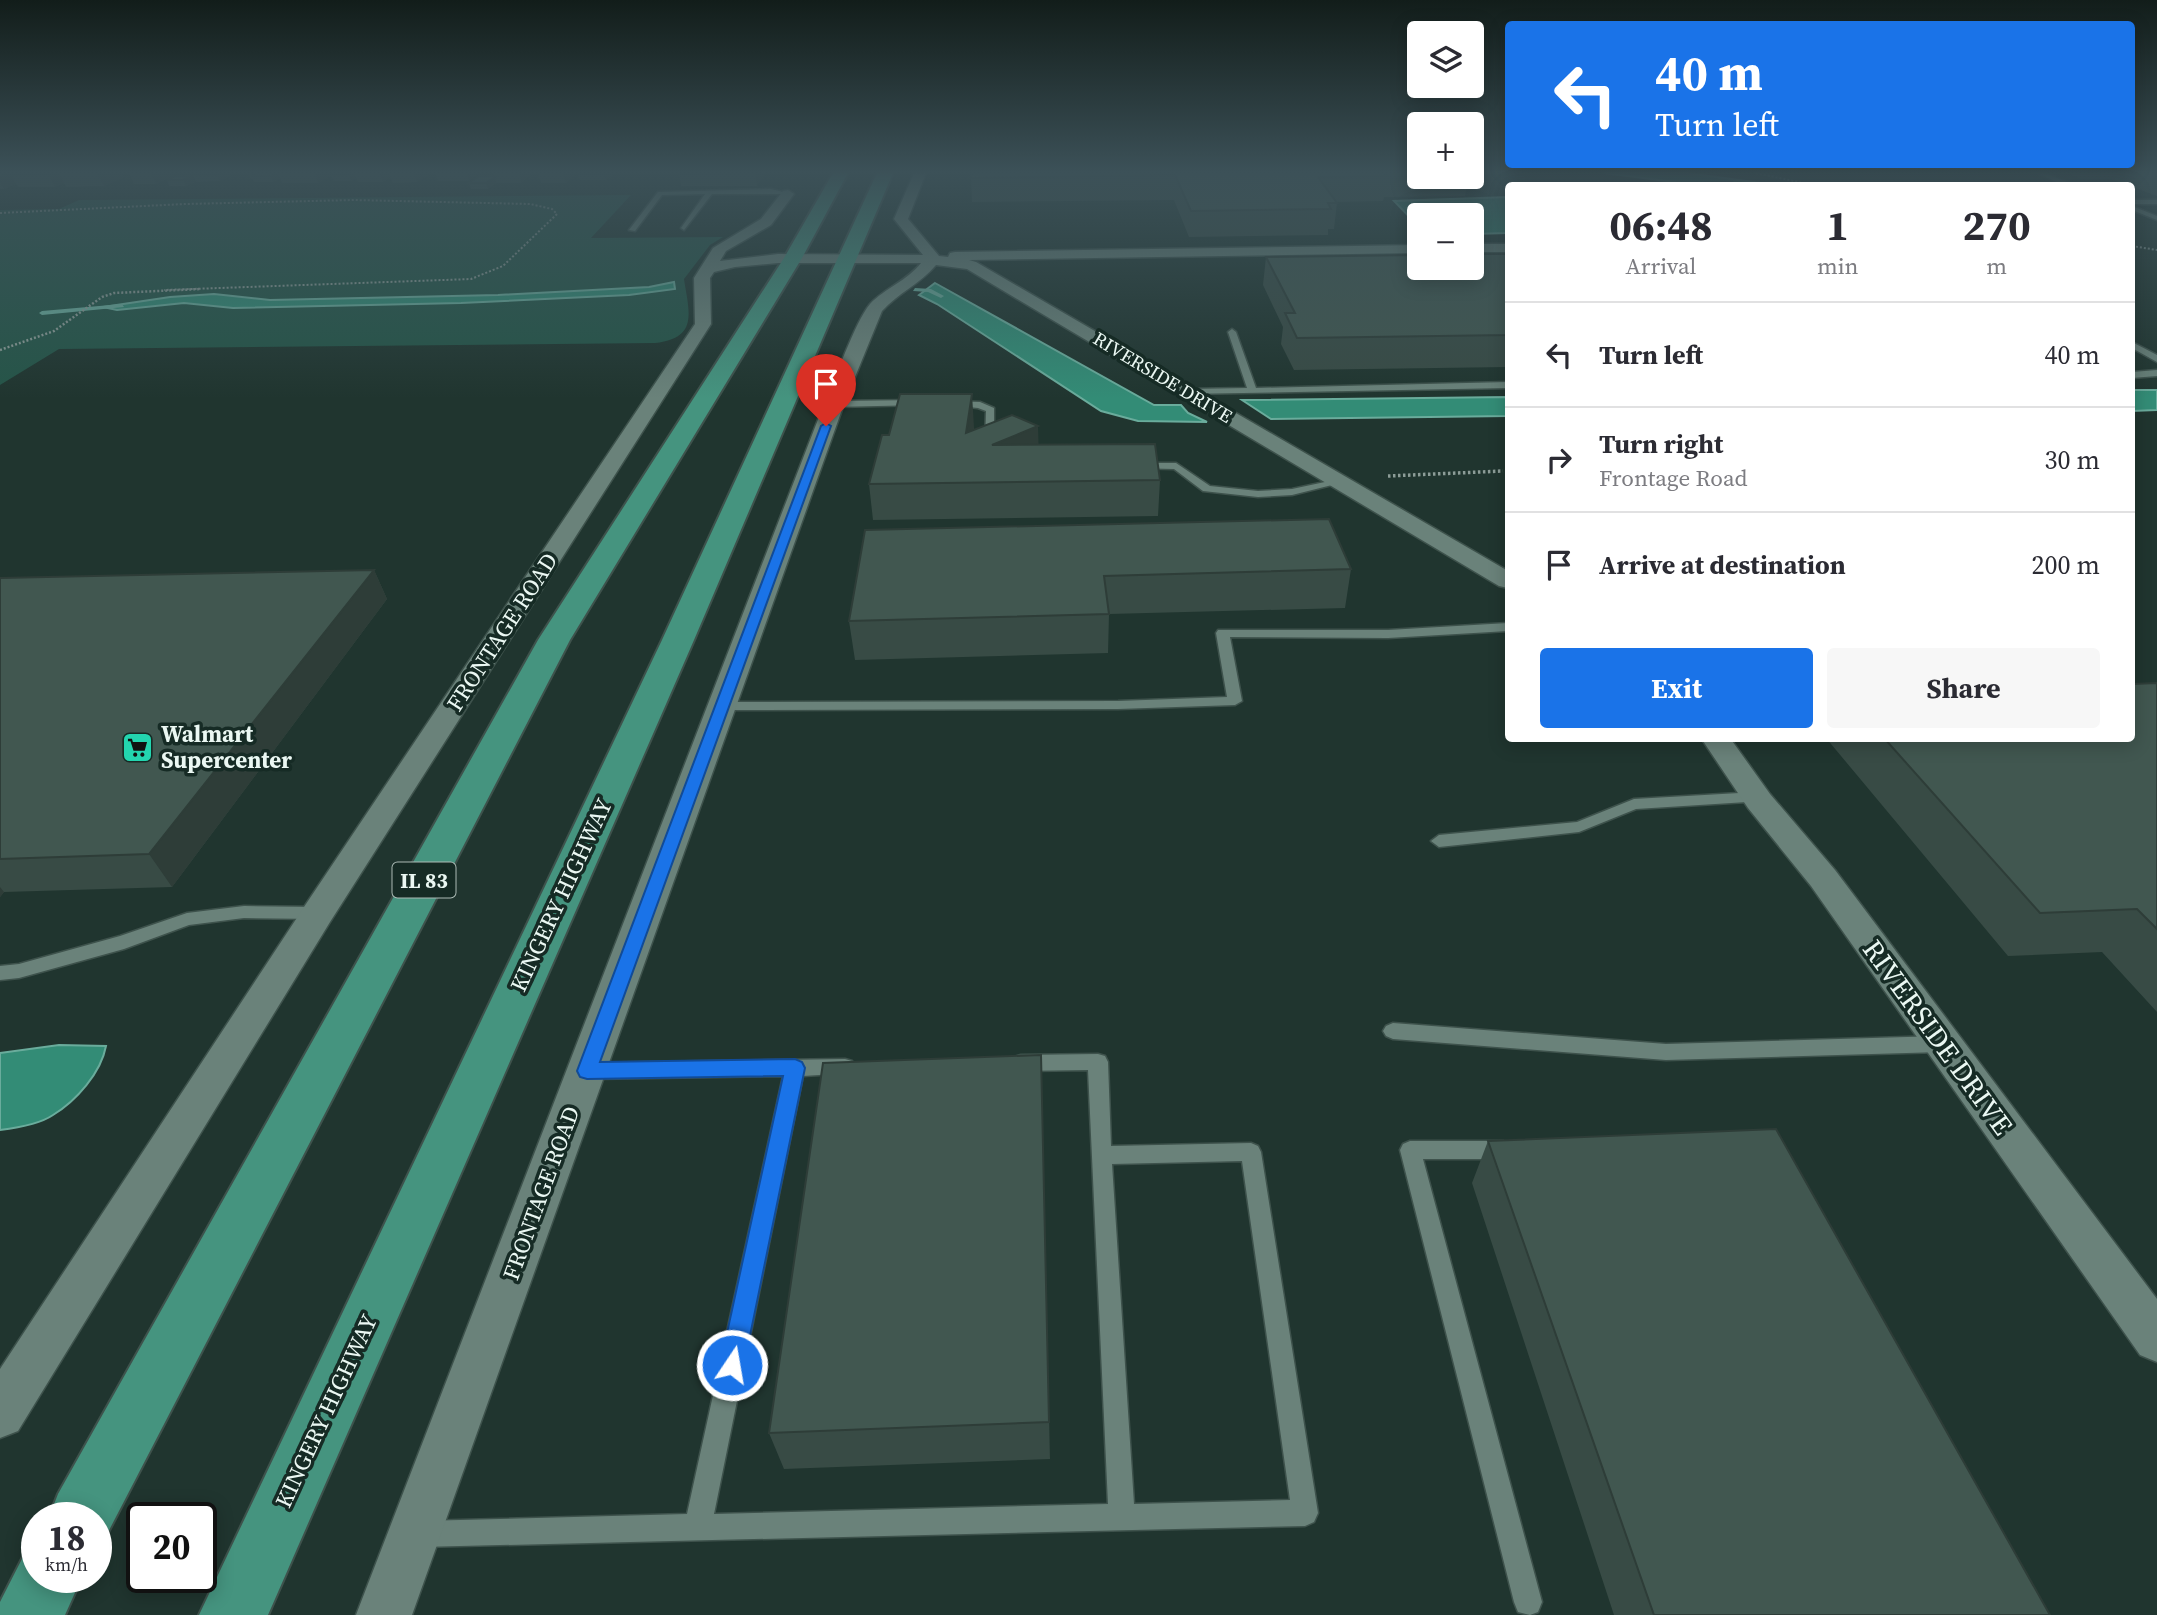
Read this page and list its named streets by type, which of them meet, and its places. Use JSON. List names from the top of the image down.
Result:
{
  "streets": {
    "highway": ["IL 83", "KINGERY HIGHWAY"],
    "street": ["RIVERSIDE DRIVE", "FRONTAGE ROAD"]
  },
  "crossings": [
    ["RIVERSIDE DRIVE", "FRONTAGE ROAD"],
    ["RIVERSIDE DRIVE", "IL 83"],
    ["RIVERSIDE DRIVE", "KINGERY HIGHWAY"]
  ],
  "places": {
    "supermarket": ["Walmart Supercenter"]
  },
  "page": {
    "map_buttons": ["+", "−"],
    "turn": ["40 m", "Turn left"],
    "eta": [
      "06:48",
      "Arrival",
      "1",
      "min",
      "270",
      "m"
    ],
    "list": [
      {
        "name": "Turn left",
        "value": "40 m"
      },
      {
        "name": "Turn right",
        "note": "Frontage Road",
        "value": "30 m"
      },
      {
        "name": "Arrive at destination",
        "value": "200 m"
      }
    ],
    "buttons": ["Exit", "Share"],
    "speed": "18 km/h",
    "limit": "20"
  }
}
